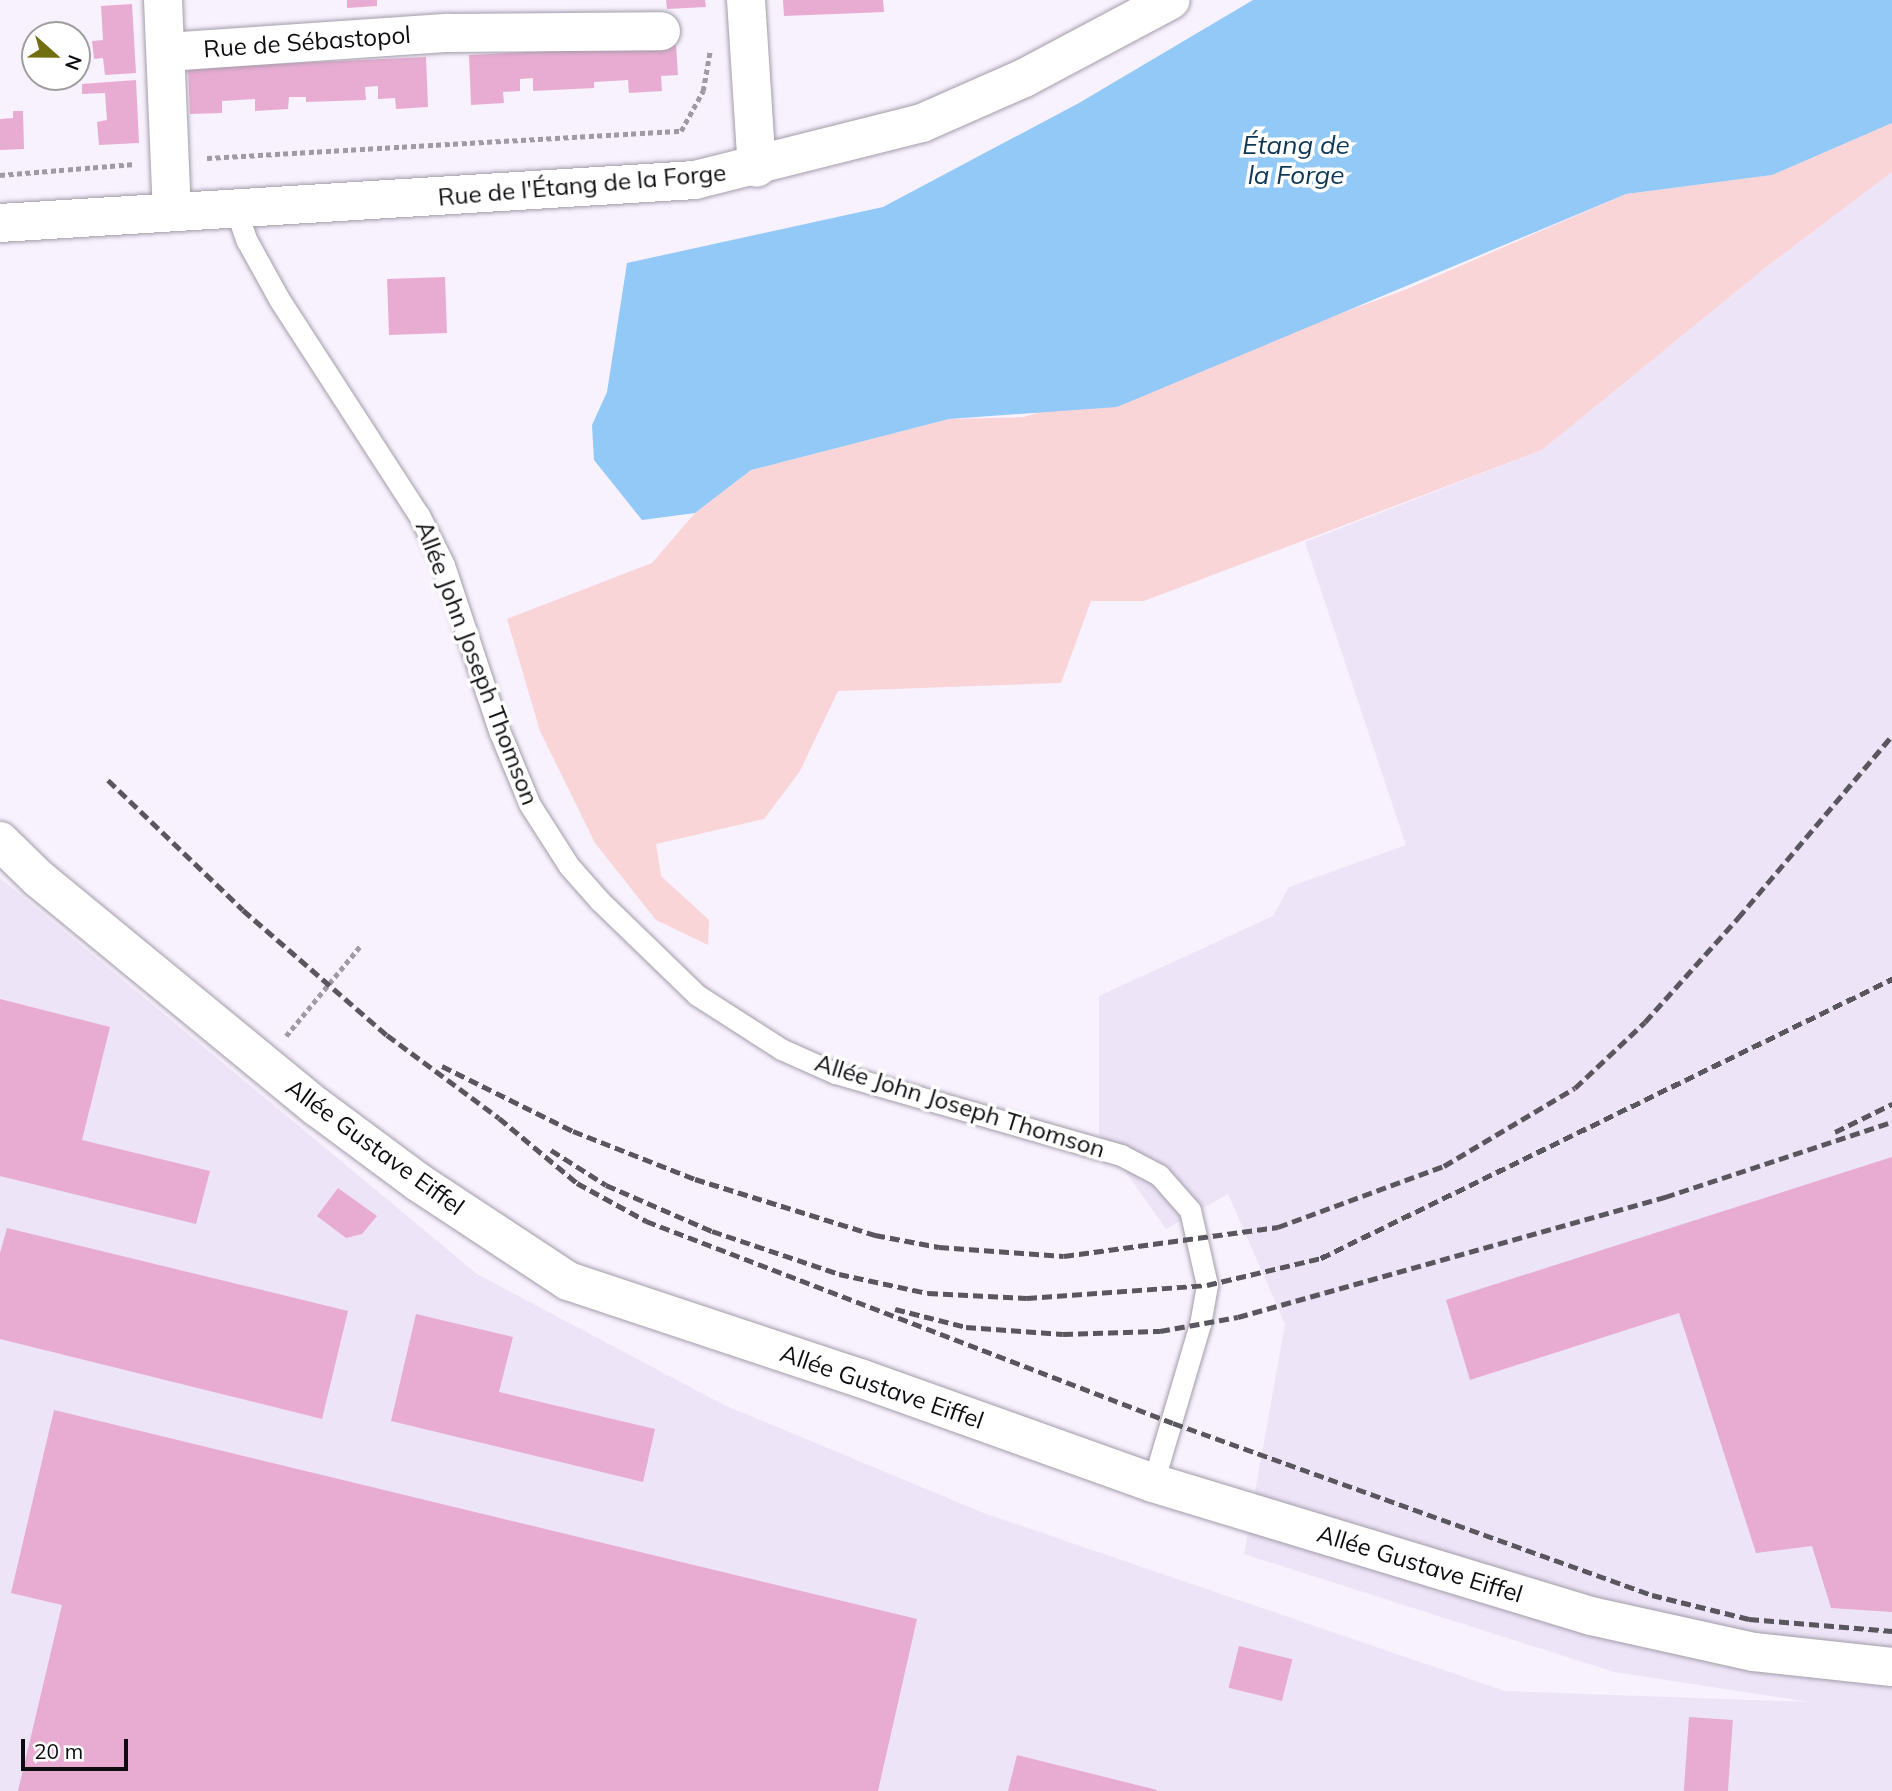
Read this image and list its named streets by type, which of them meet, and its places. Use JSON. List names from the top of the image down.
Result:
{
  "streets": {
    "street": ["Rue de Sébastopol", "Rue de l'Étang de la Forge", "Allée Gustave Eiffel"],
    "lane": ["Allée John Joseph Thomson"]
  },
  "crossings": [
    ["Rue de l'Étang de la Forge", "Allée John Joseph Thomson"],
    ["Allée John Joseph Thomson", "Allée Gustave Eiffel"]
  ],
  "water": ["Étang de la Forge"],
  "scale_bar": "20 m",
  "north": "right"
}
